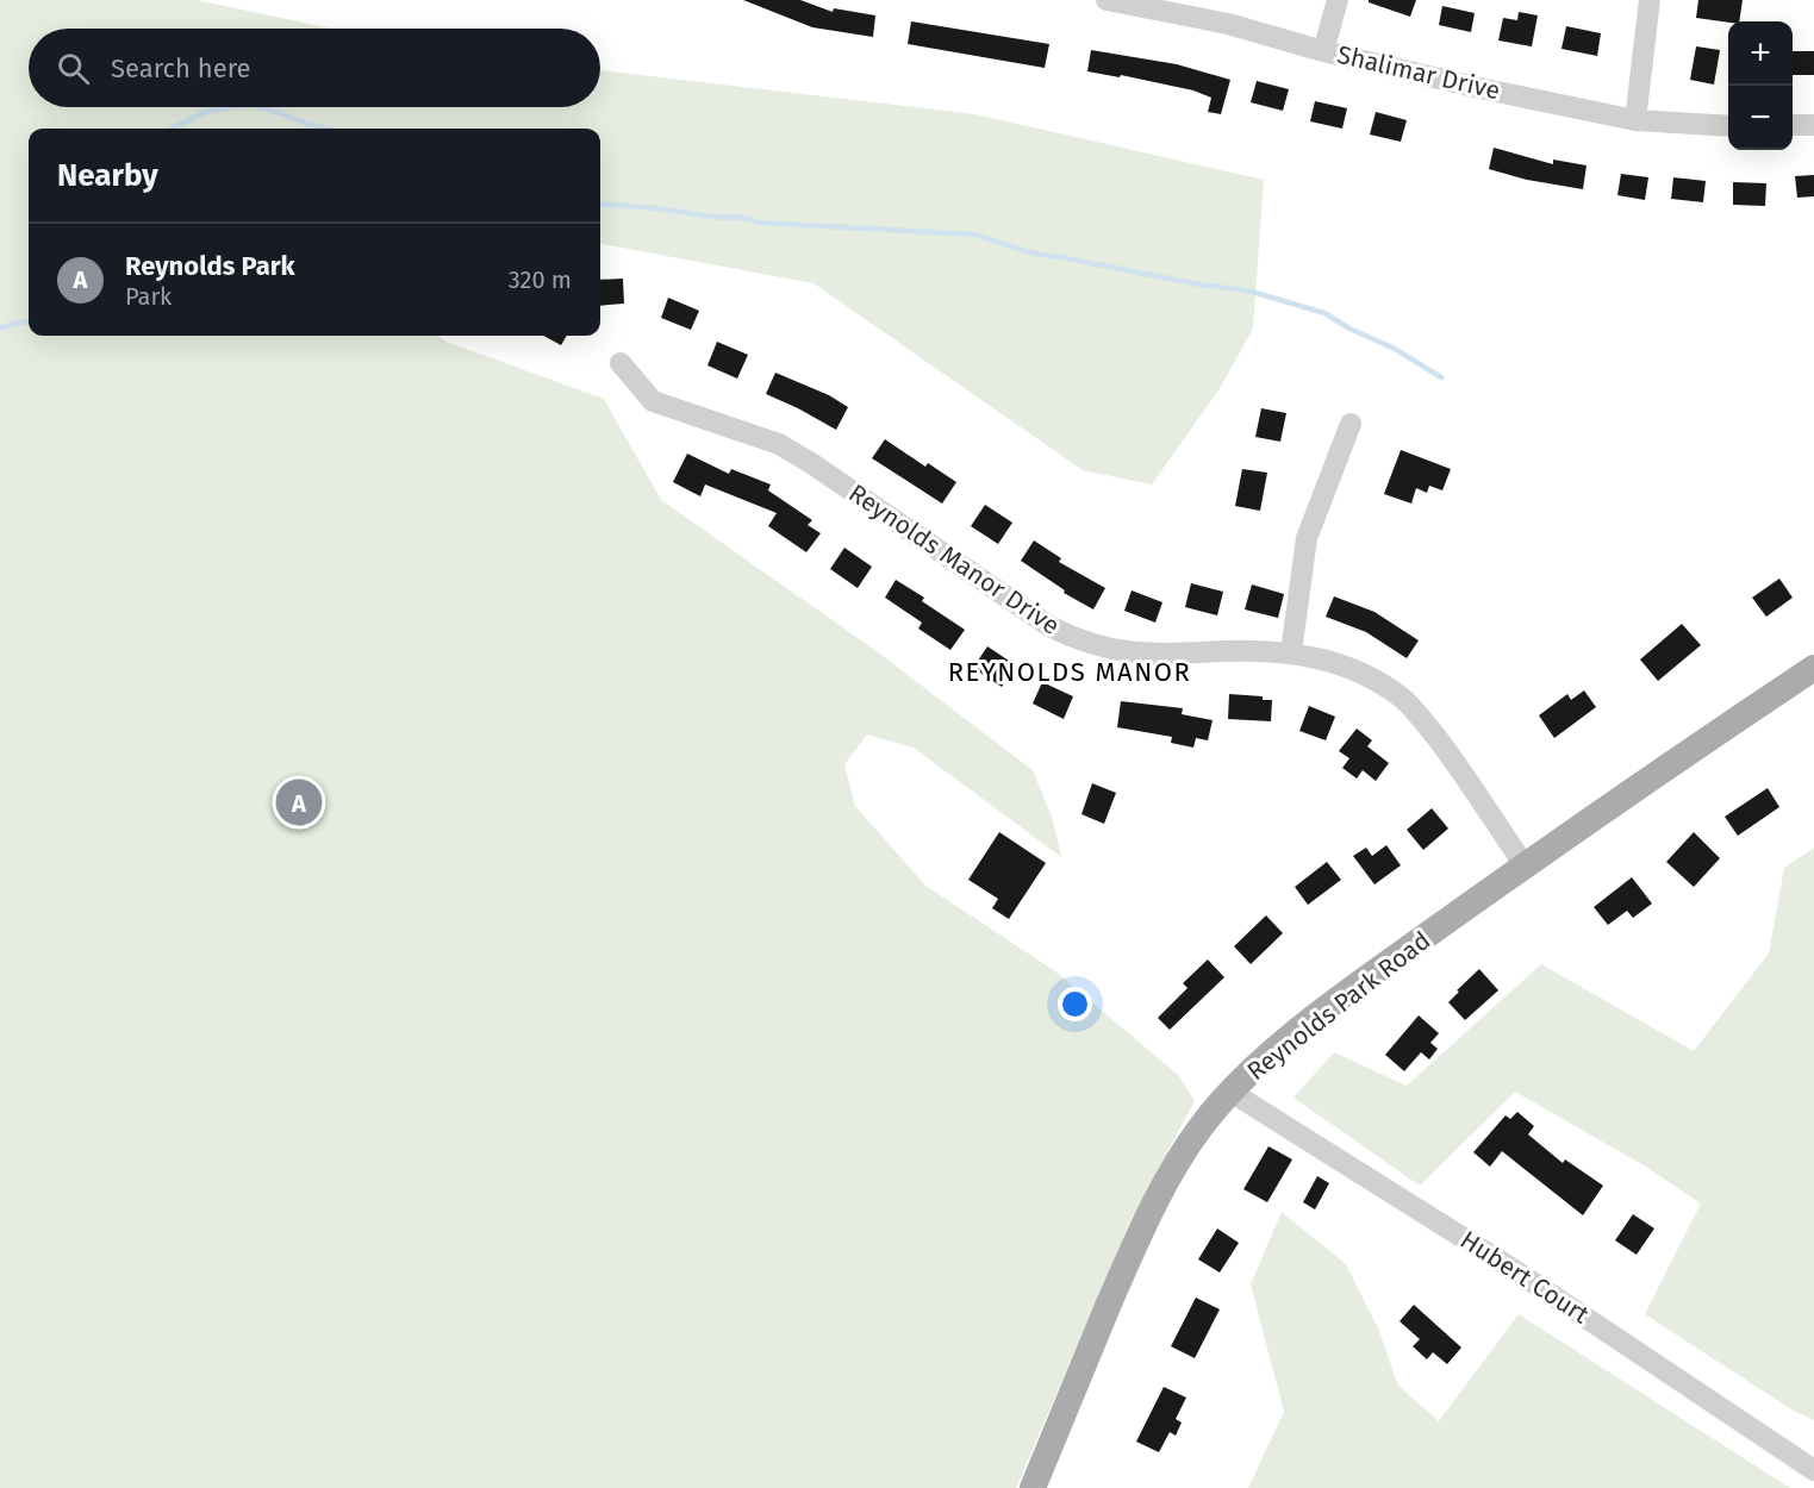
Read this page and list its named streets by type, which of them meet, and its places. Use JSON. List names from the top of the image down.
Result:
{
  "streets": {
    "main road": ["Reynolds Park Road"],
    "street": ["Shalimar Drive", "Reynolds Manor Drive", "Hubert Court"]
  },
  "crossings": [
    ["Reynolds Manor Drive", "Reynolds Park Road"],
    ["Reynolds Park Road", "Hubert Court"]
  ],
  "districts": ["REYNOLDS MANOR"],
  "page": {
    "map_buttons": ["+", "−"],
    "search": "Search here",
    "heading": "Nearby",
    "list": [
      {
        "mark": "A",
        "name": "Reynolds Park",
        "note": "Park",
        "value": "320 m"
      }
    ],
    "pins": "A"
  }
}
